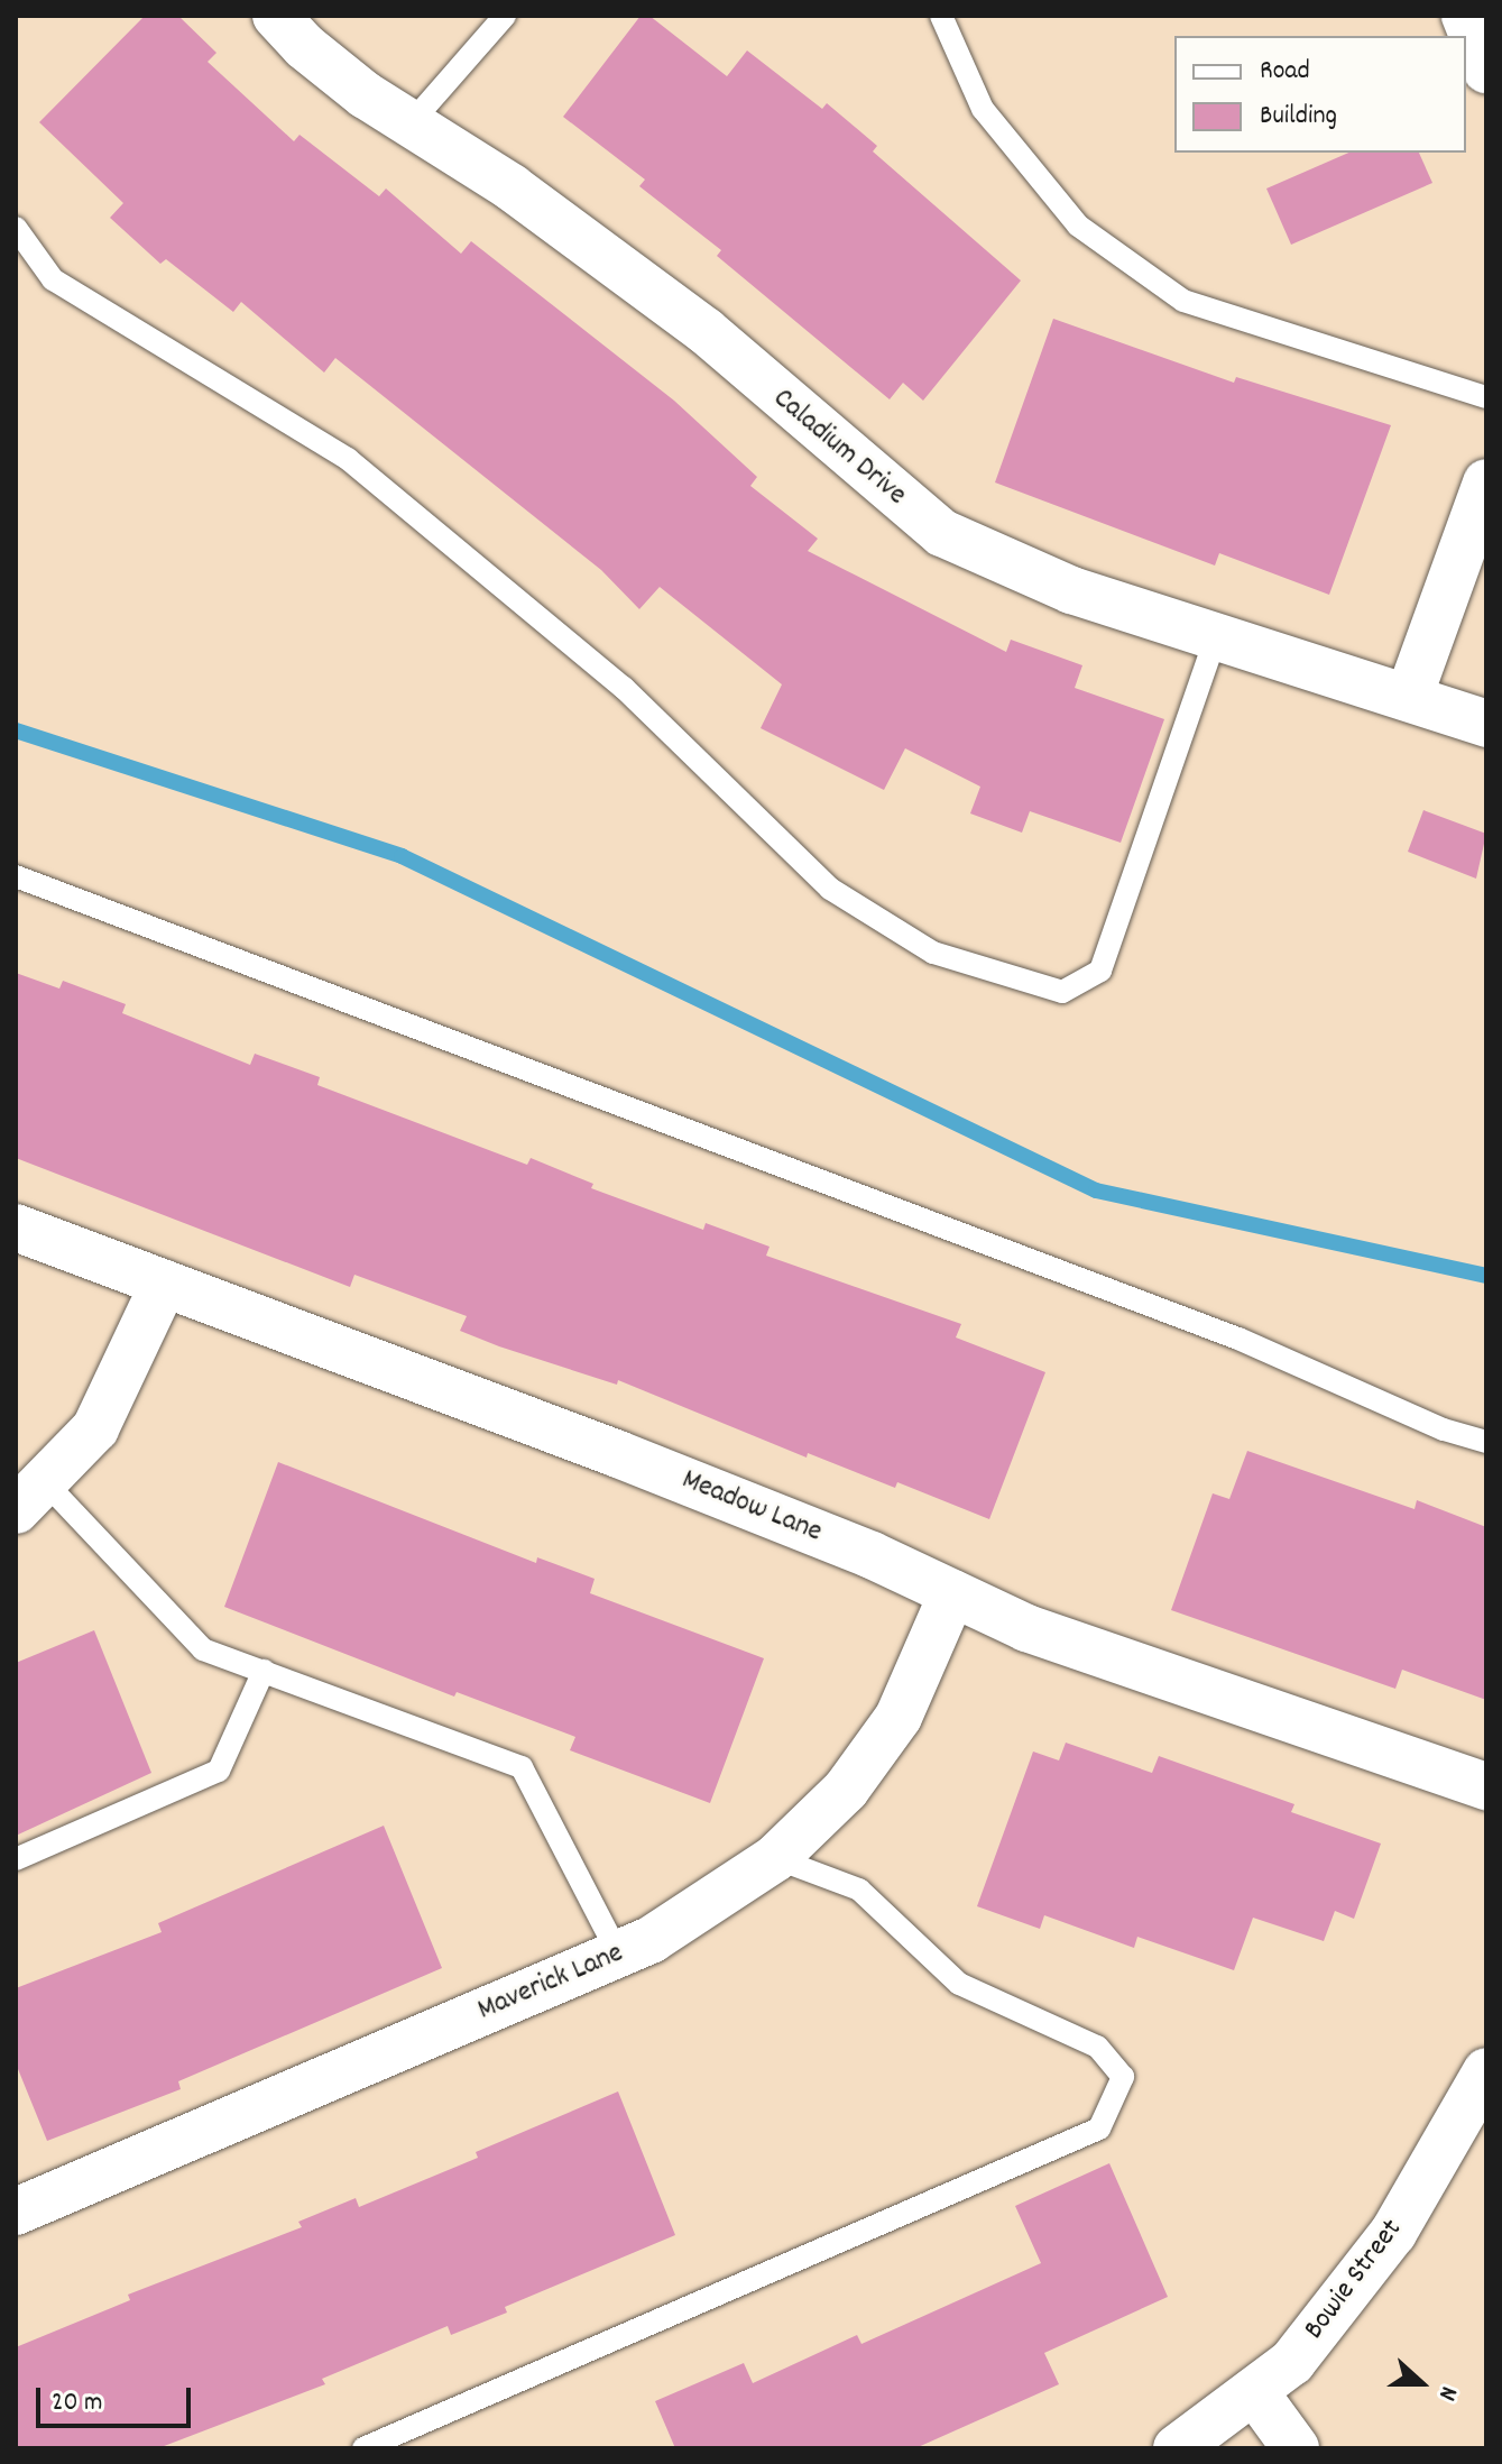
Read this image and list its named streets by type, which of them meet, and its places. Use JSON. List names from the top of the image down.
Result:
{
  "streets": {
    "street": [
      "Caladium Drive",
      "Meadow Lane",
      "Maverick Lane",
      "Bowie Street"
    ]
  },
  "crossings": [
    ["Meadow Lane", "Maverick Lane"]
  ],
  "legend": ["Road", "Building"],
  "scale_bar": "20 m",
  "north": "right"
}
